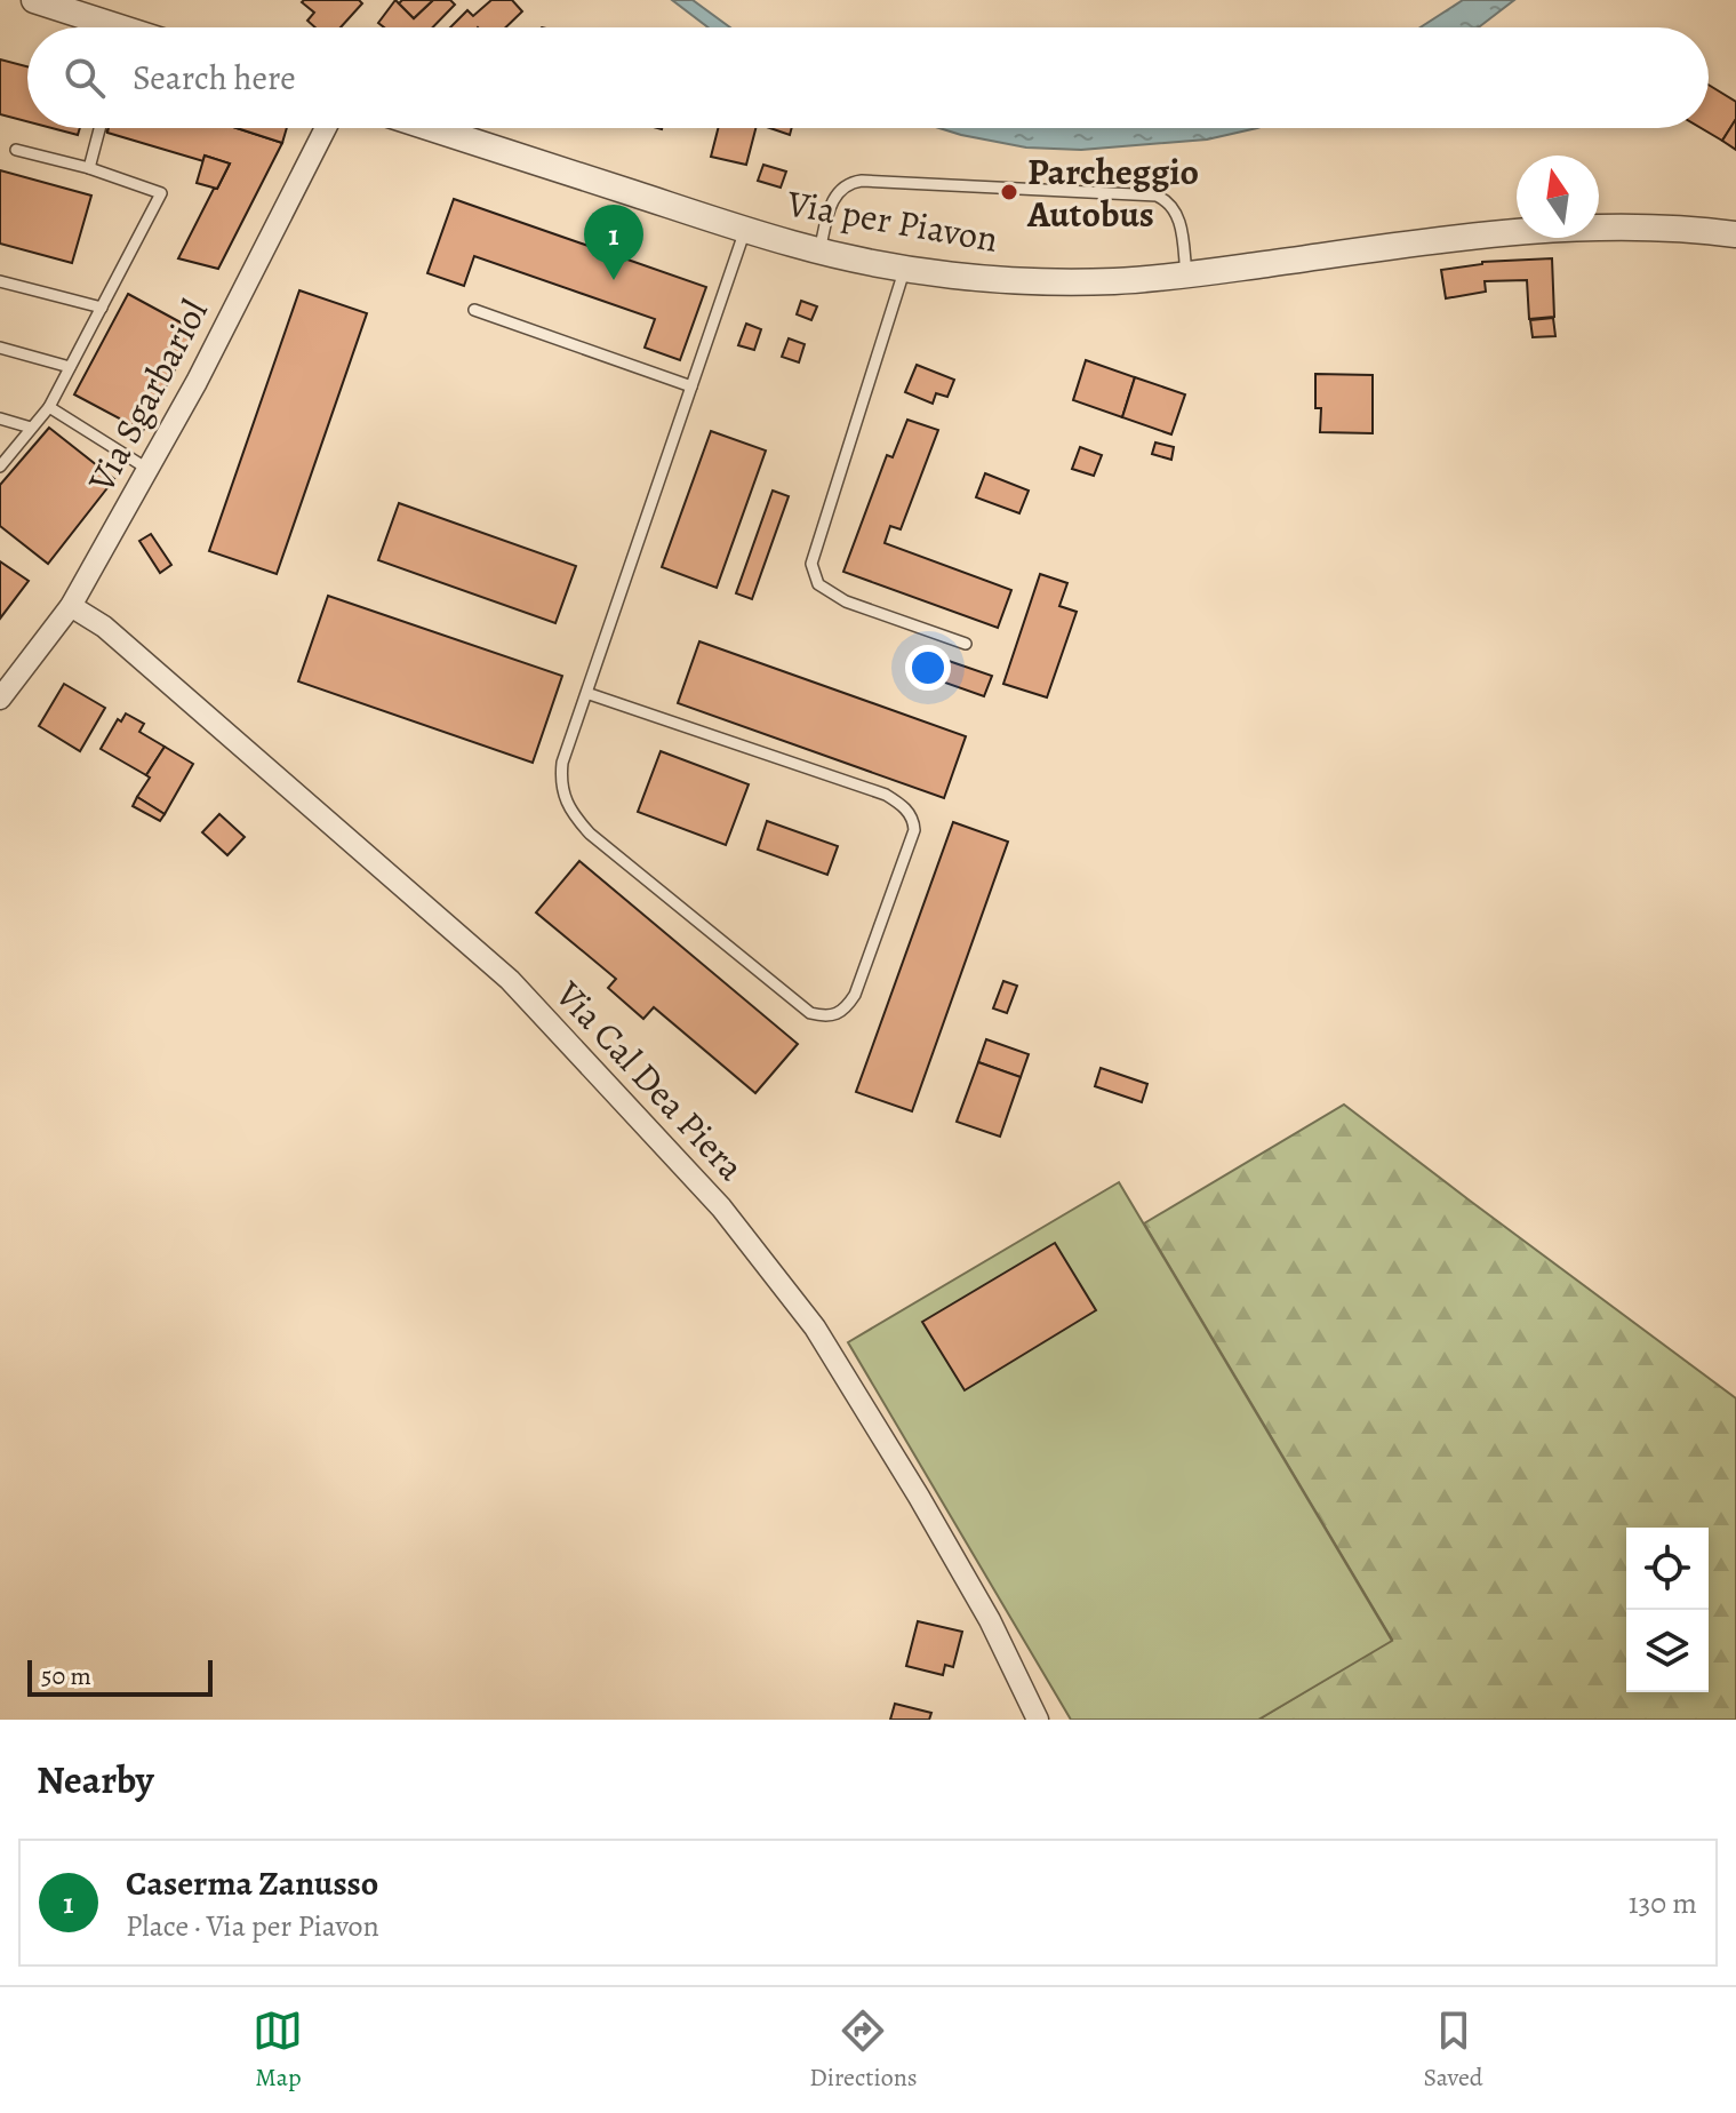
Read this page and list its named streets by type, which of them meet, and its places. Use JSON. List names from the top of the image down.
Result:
{
  "streets": {
    "street": ["Via per Piavon", "Via Sgarbariol", "Via Cal Dea Piera"]
  },
  "crossings": [
    ["Via Sgarbariol", "Via Cal Dea Piera"]
  ],
  "places": ["Parcheggio Autobus"],
  "scale_bar": "50 m",
  "north": "top",
  "page": {
    "search": "Search here",
    "pins": "1",
    "scale": "50 m",
    "heading": "Nearby",
    "list": [
      {
        "mark": "1",
        "name": "Caserma Zanusso",
        "note": "Place · Via per Piavon",
        "value": "130 m"
      }
    ],
    "nav": ["Map", "Directions", "Saved"]
  }
}
